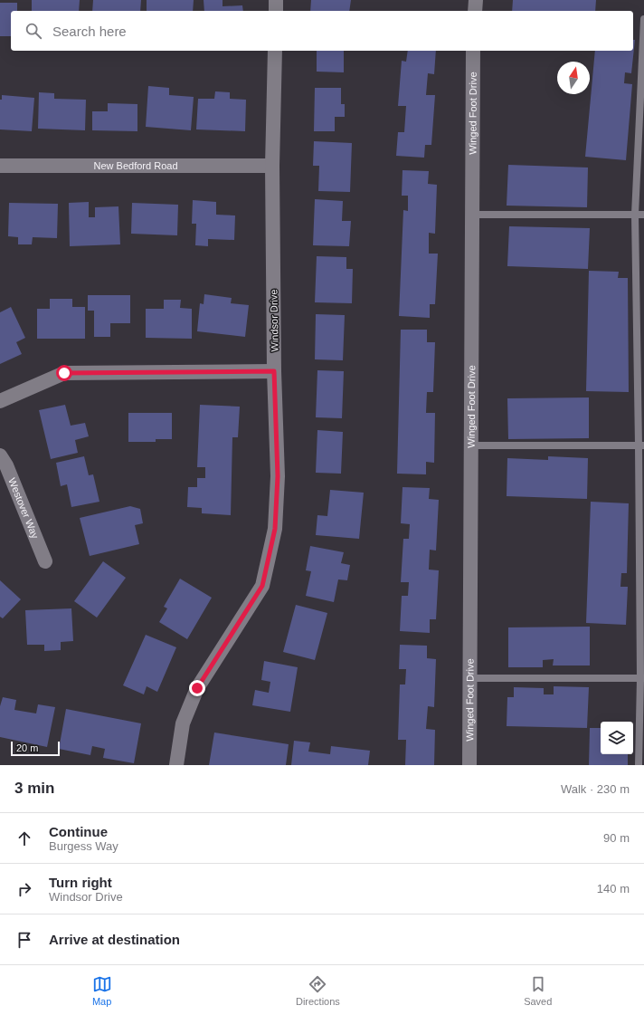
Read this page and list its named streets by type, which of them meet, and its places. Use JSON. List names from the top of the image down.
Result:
{
  "streets": {
    "street": [
      "Winged Foot Drive",
      "New Bedford Road",
      "Windsor Drive",
      "Westover Way"
    ]
  },
  "crossings": [
    ["New Bedford Road", "Windsor Drive"]
  ],
  "scale_bar": "20 m",
  "north": "top",
  "page": {
    "search": "Search here",
    "scale": "20 m",
    "heading": ["3 min", "Walk · 230 m"],
    "list": [
      ["Continue", "Burgess Way", "90 m"],
      ["Turn right", "Windsor Drive", "140 m"],
      "Arrive at destination"
    ],
    "nav": ["Map", "Directions", "Saved"]
  }
}
